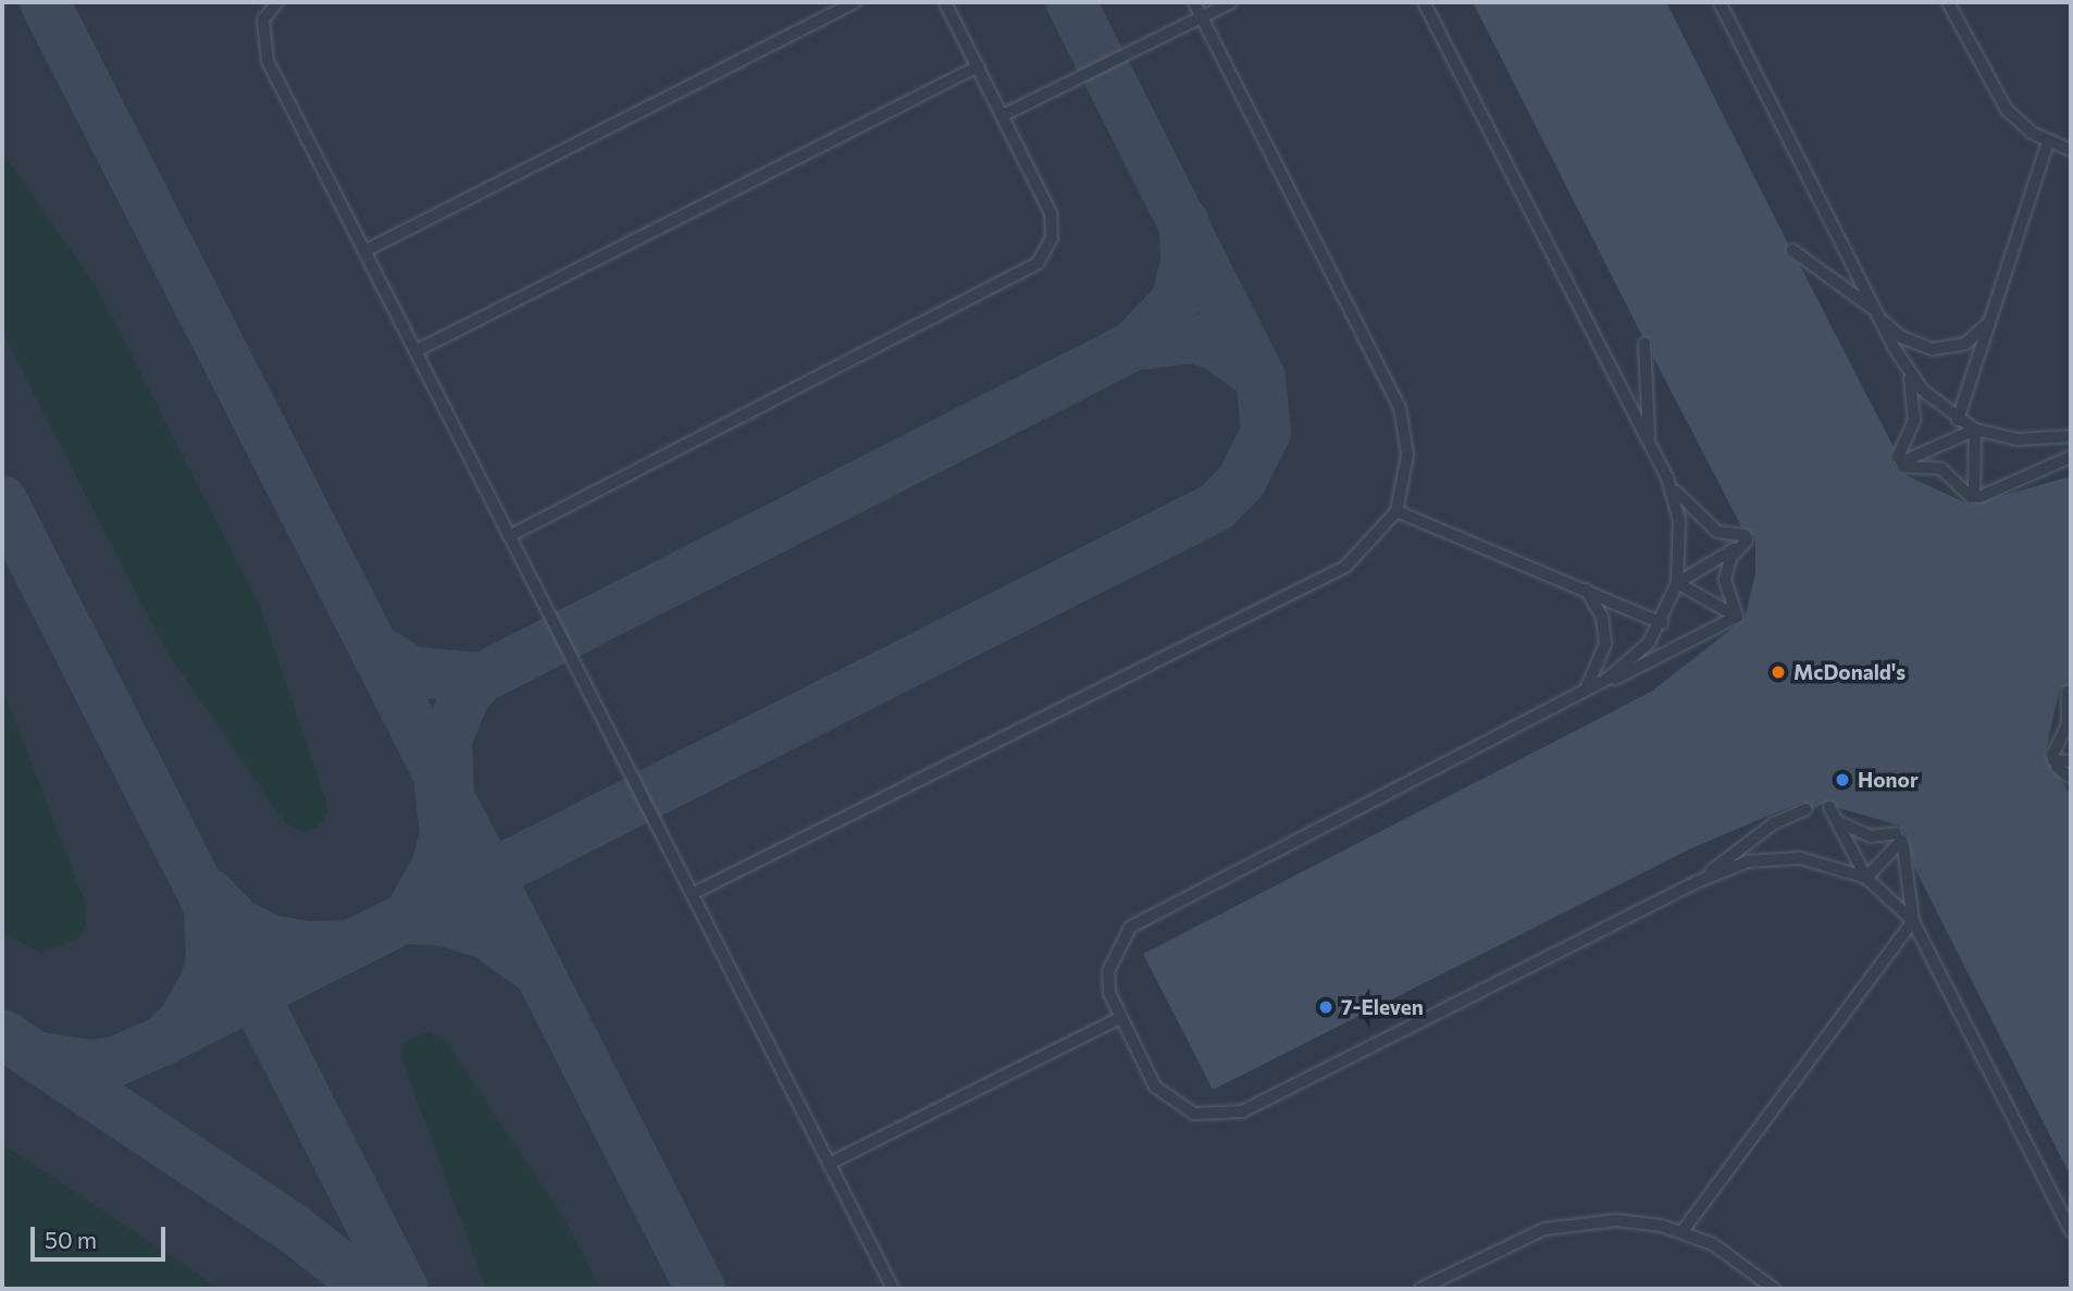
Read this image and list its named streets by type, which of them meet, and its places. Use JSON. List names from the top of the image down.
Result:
{
  "places": ["McDonald's", "Honor", "7-Eleven"],
  "scale_bar": "50 m"
}
